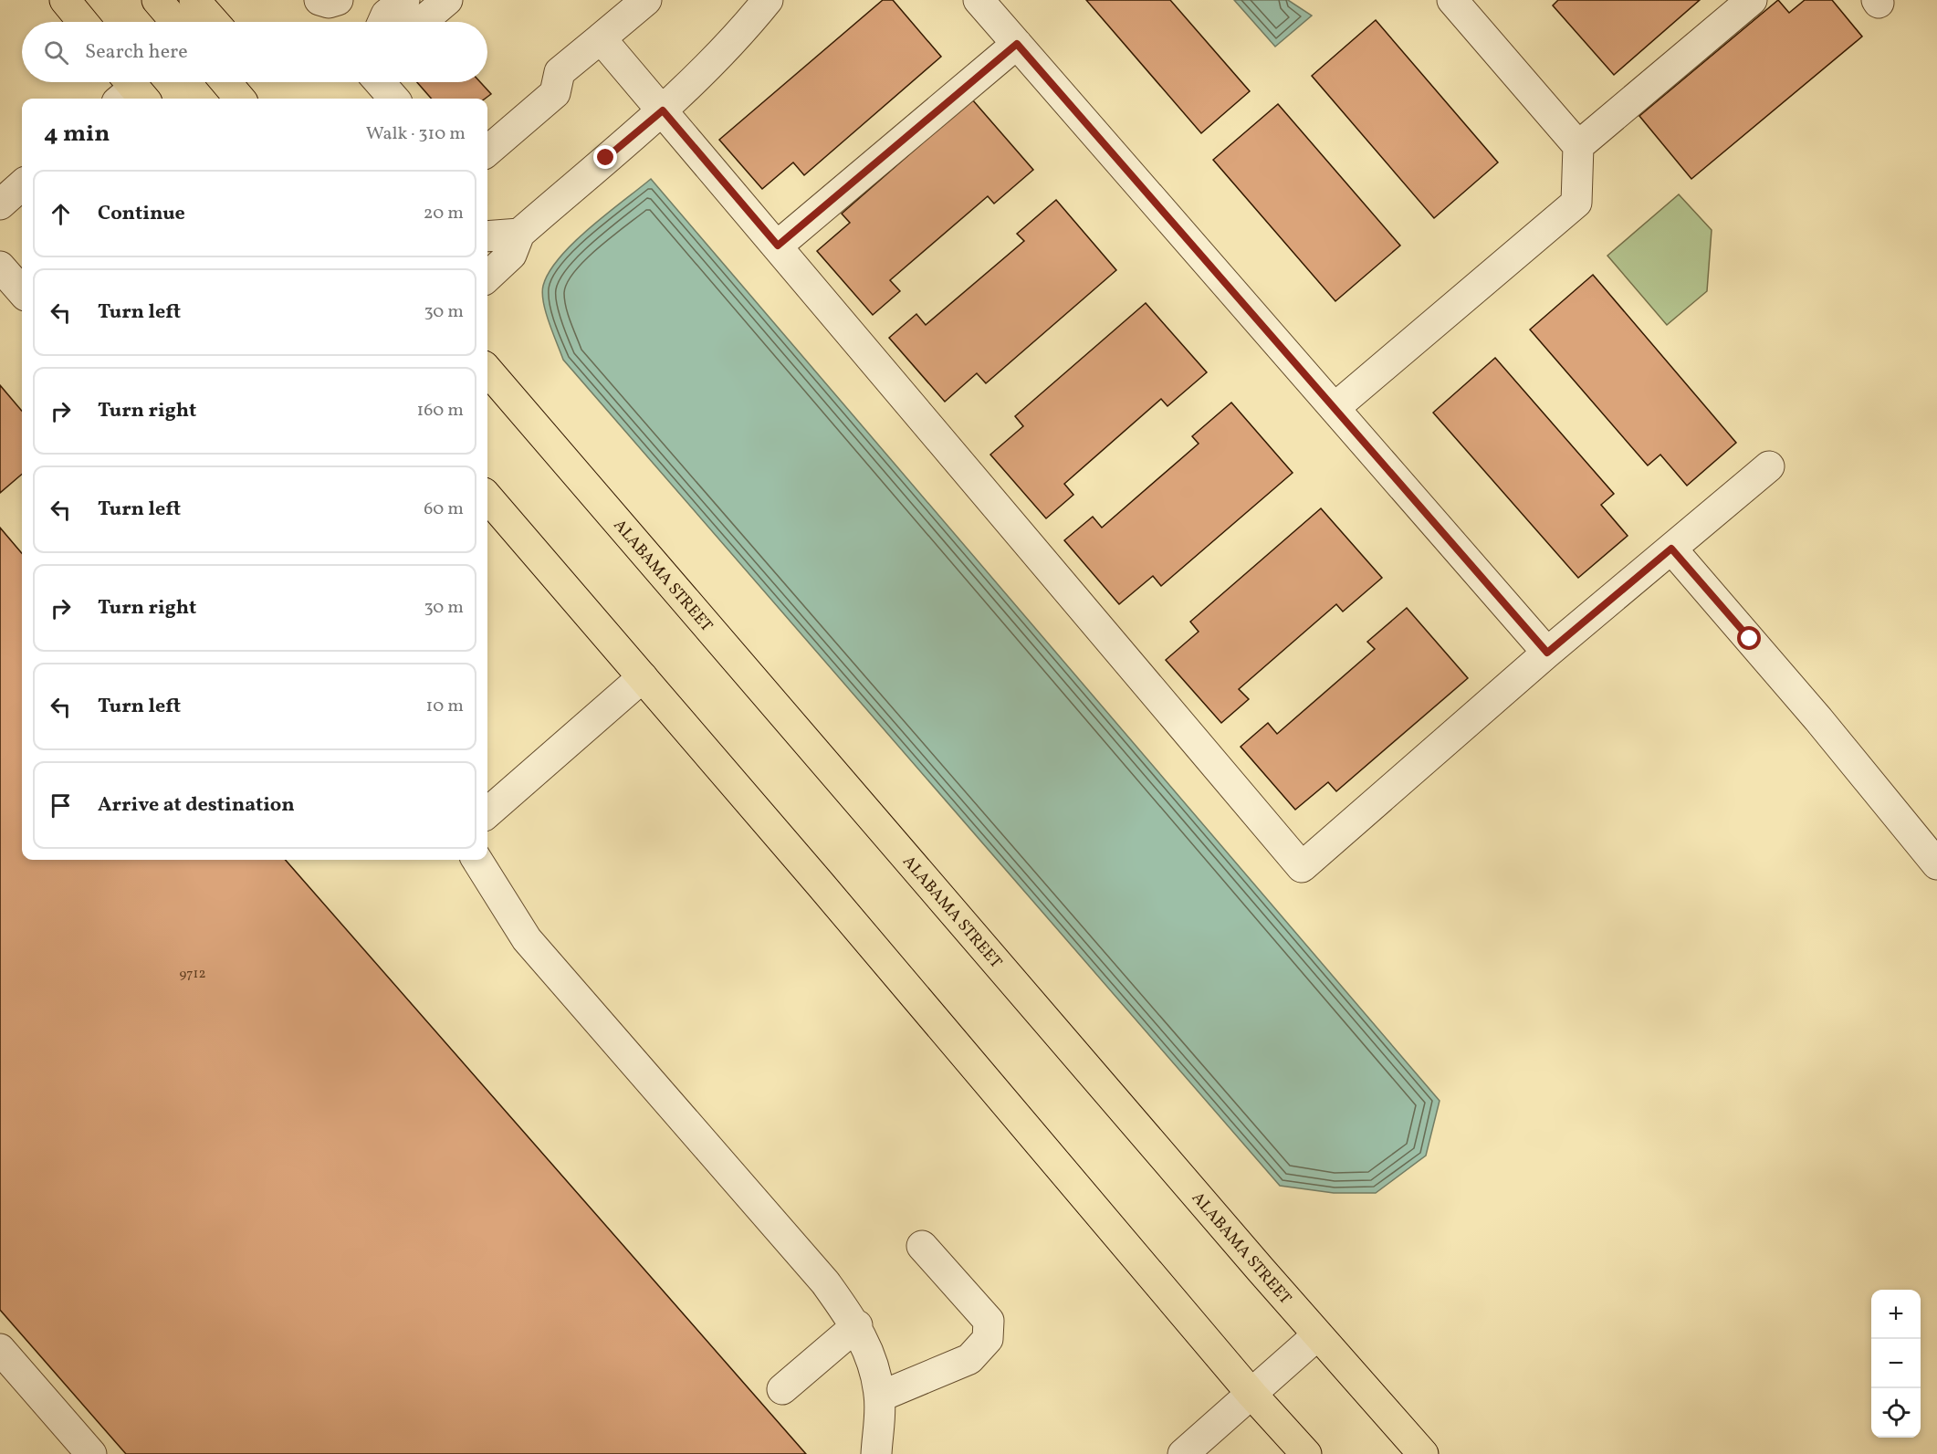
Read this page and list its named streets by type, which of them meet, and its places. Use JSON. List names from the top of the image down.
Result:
{
  "streets": {
    "main road": ["ALABAMA STREET"]
  },
  "house_numbers": ["9712"],
  "page": {
    "search": "Search here",
    "heading": ["4 min", "Walk · 310 m"],
    "list": [
      ["Continue", "20 m"],
      ["Turn left", "30 m"],
      ["Turn right", "160 m"],
      ["Turn left", "60 m"],
      ["Turn right", "30 m"],
      ["Turn left", "10 m"],
      "Arrive at destination"
    ],
    "map_buttons": ["+", "−"]
  }
}
